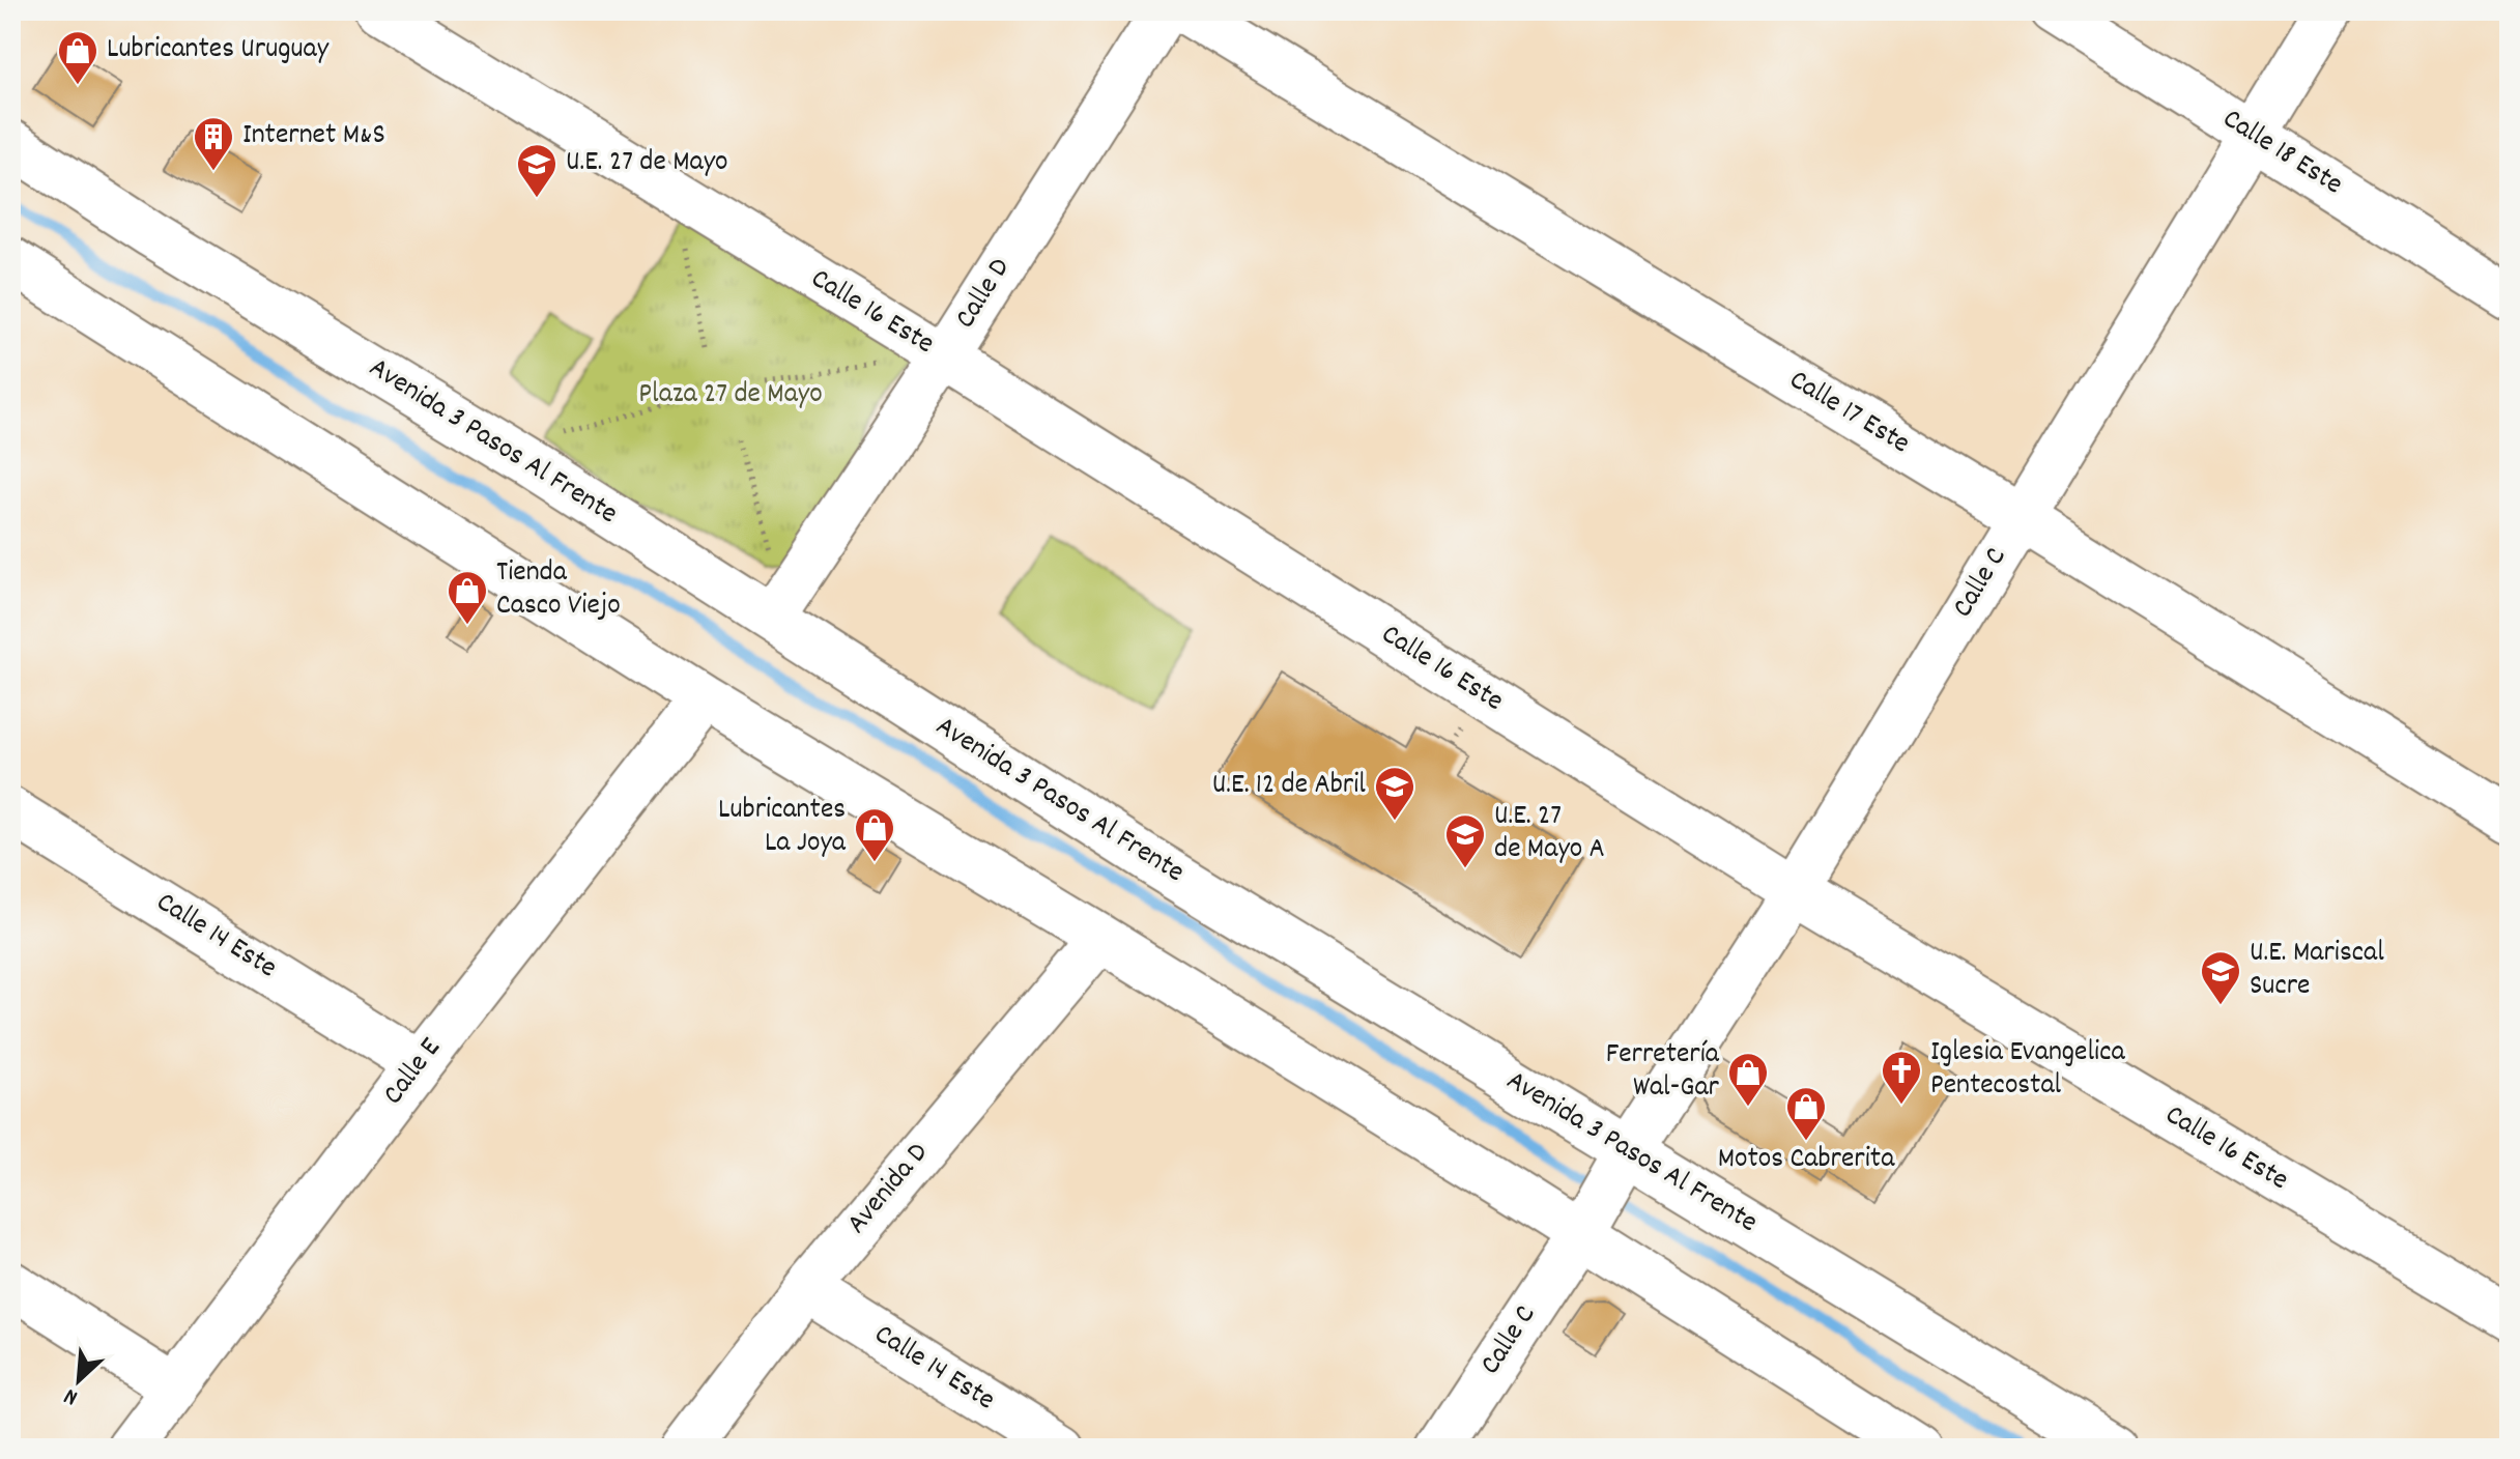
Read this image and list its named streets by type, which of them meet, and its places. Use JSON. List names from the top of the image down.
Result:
{
  "streets": {
    "street": [
      "Calle 18 Este",
      "Calle D",
      "Calle 16 Este",
      "Calle 17 Este",
      "Avenida 3 Pasos Al Frente",
      "Calle C",
      "Calle 14 Este",
      "Calle E",
      "Avenida D"
    ]
  },
  "crossings": [
    ["Calle 18 Este", "Calle C"],
    ["Calle D", "Calle 16 Este"],
    ["Calle D", "Avenida 3 Pasos Al Frente"],
    ["Calle 16 Este", "Calle C"],
    ["Calle 17 Este", "Calle C"],
    ["Avenida 3 Pasos Al Frente", "Calle C"],
    ["Calle 14 Este", "Calle E"],
    ["Calle 14 Este", "Avenida D"]
  ],
  "parks": ["Plaza 27 de Mayo"],
  "places": {
    "shop": [
      "Lubricantes Uruguay",
      "Tienda Casco Viejo",
      "Lubricantes La Joya",
      "Ferretería Wal-Gar",
      "Motos Cabrerita"
    ],
    "building": ["Internet M&S"],
    "school or university": [
      "U.E. 27 de Mayo",
      "U.E. 12 de Abril",
      "U.E. 27 de Mayo A",
      "U.E. Mariscal Sucre"
    ],
    "church": ["Iglesia Evangelica Pentecostal"]
  },
  "north": "bottom left"
}
